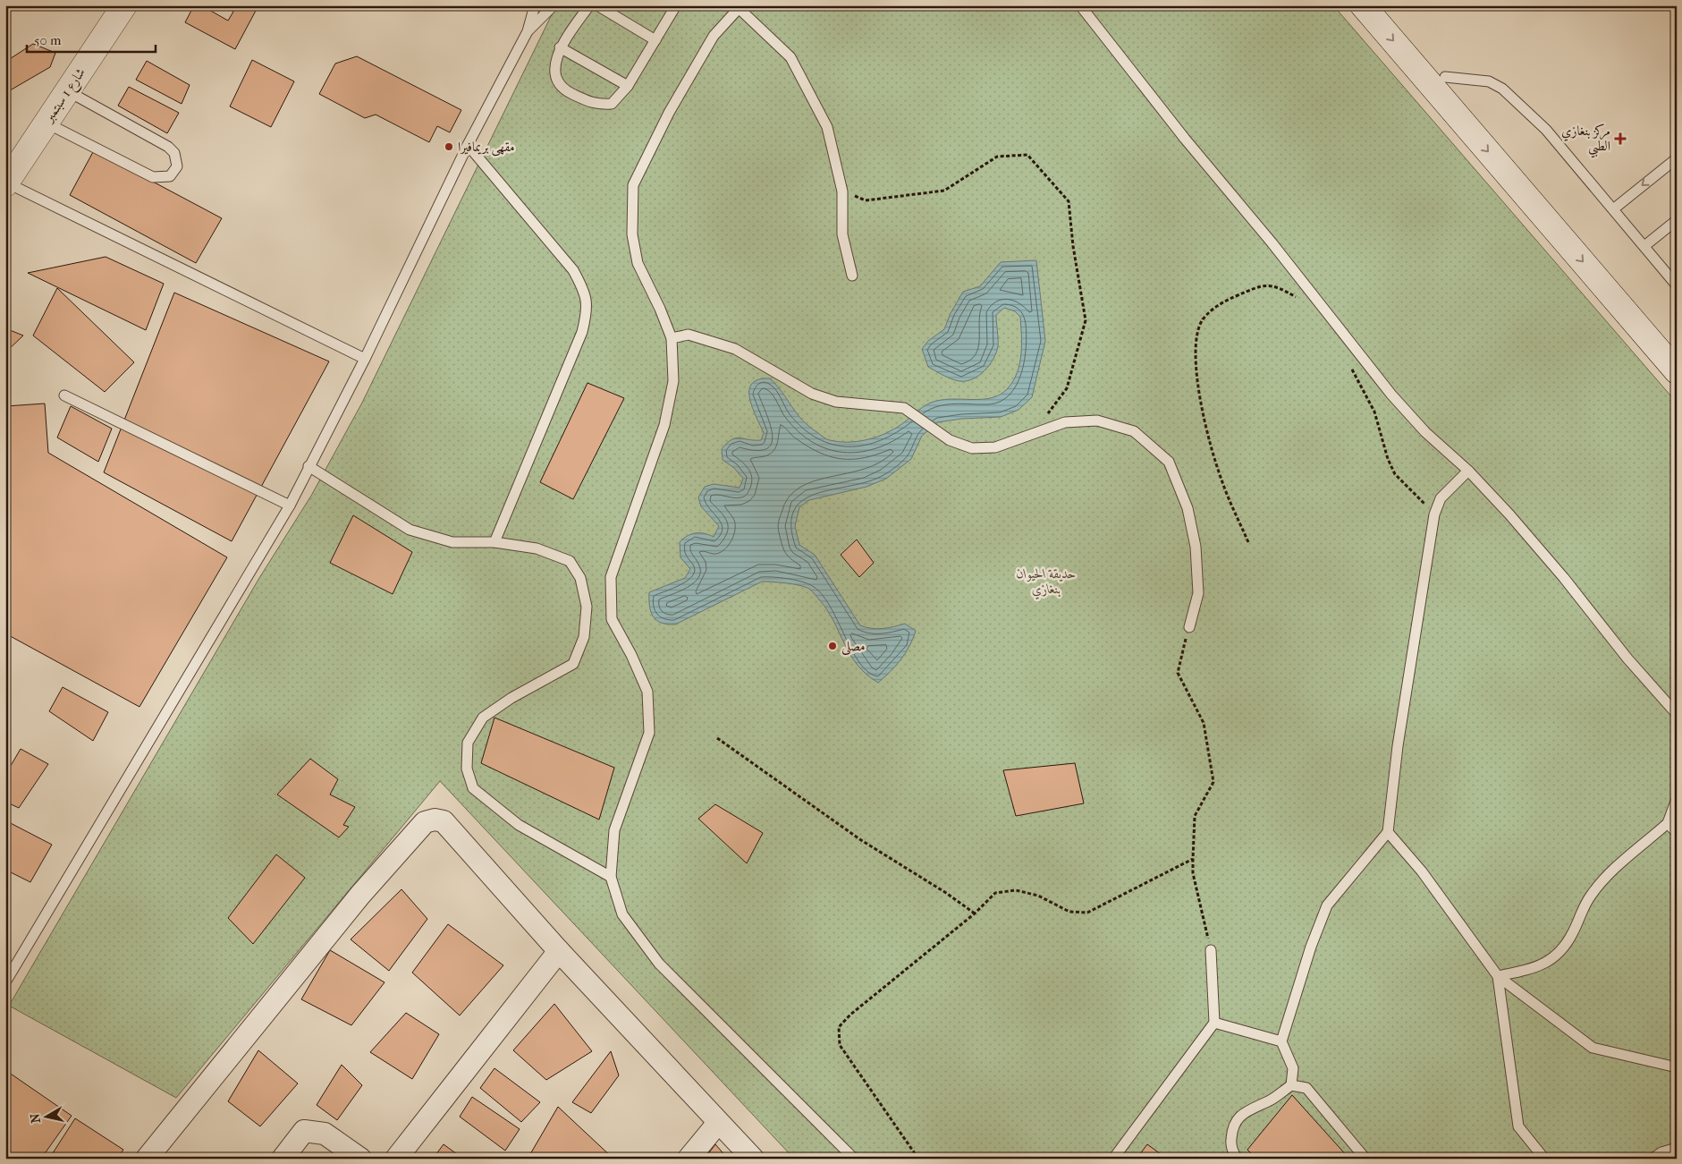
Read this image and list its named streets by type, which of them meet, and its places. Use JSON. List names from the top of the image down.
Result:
{
  "streets": {
    "main road": ["شارع 1 سبتمبر"]
  },
  "parks": ["حديقة الحيوان بنغازي"],
  "places": {
    "health": ["مركز بنغازي الطبي"],
    "other": ["مقهى بريمافيرا", "مصلى"]
  },
  "scale_bar": "50 m",
  "north": "left"
}
